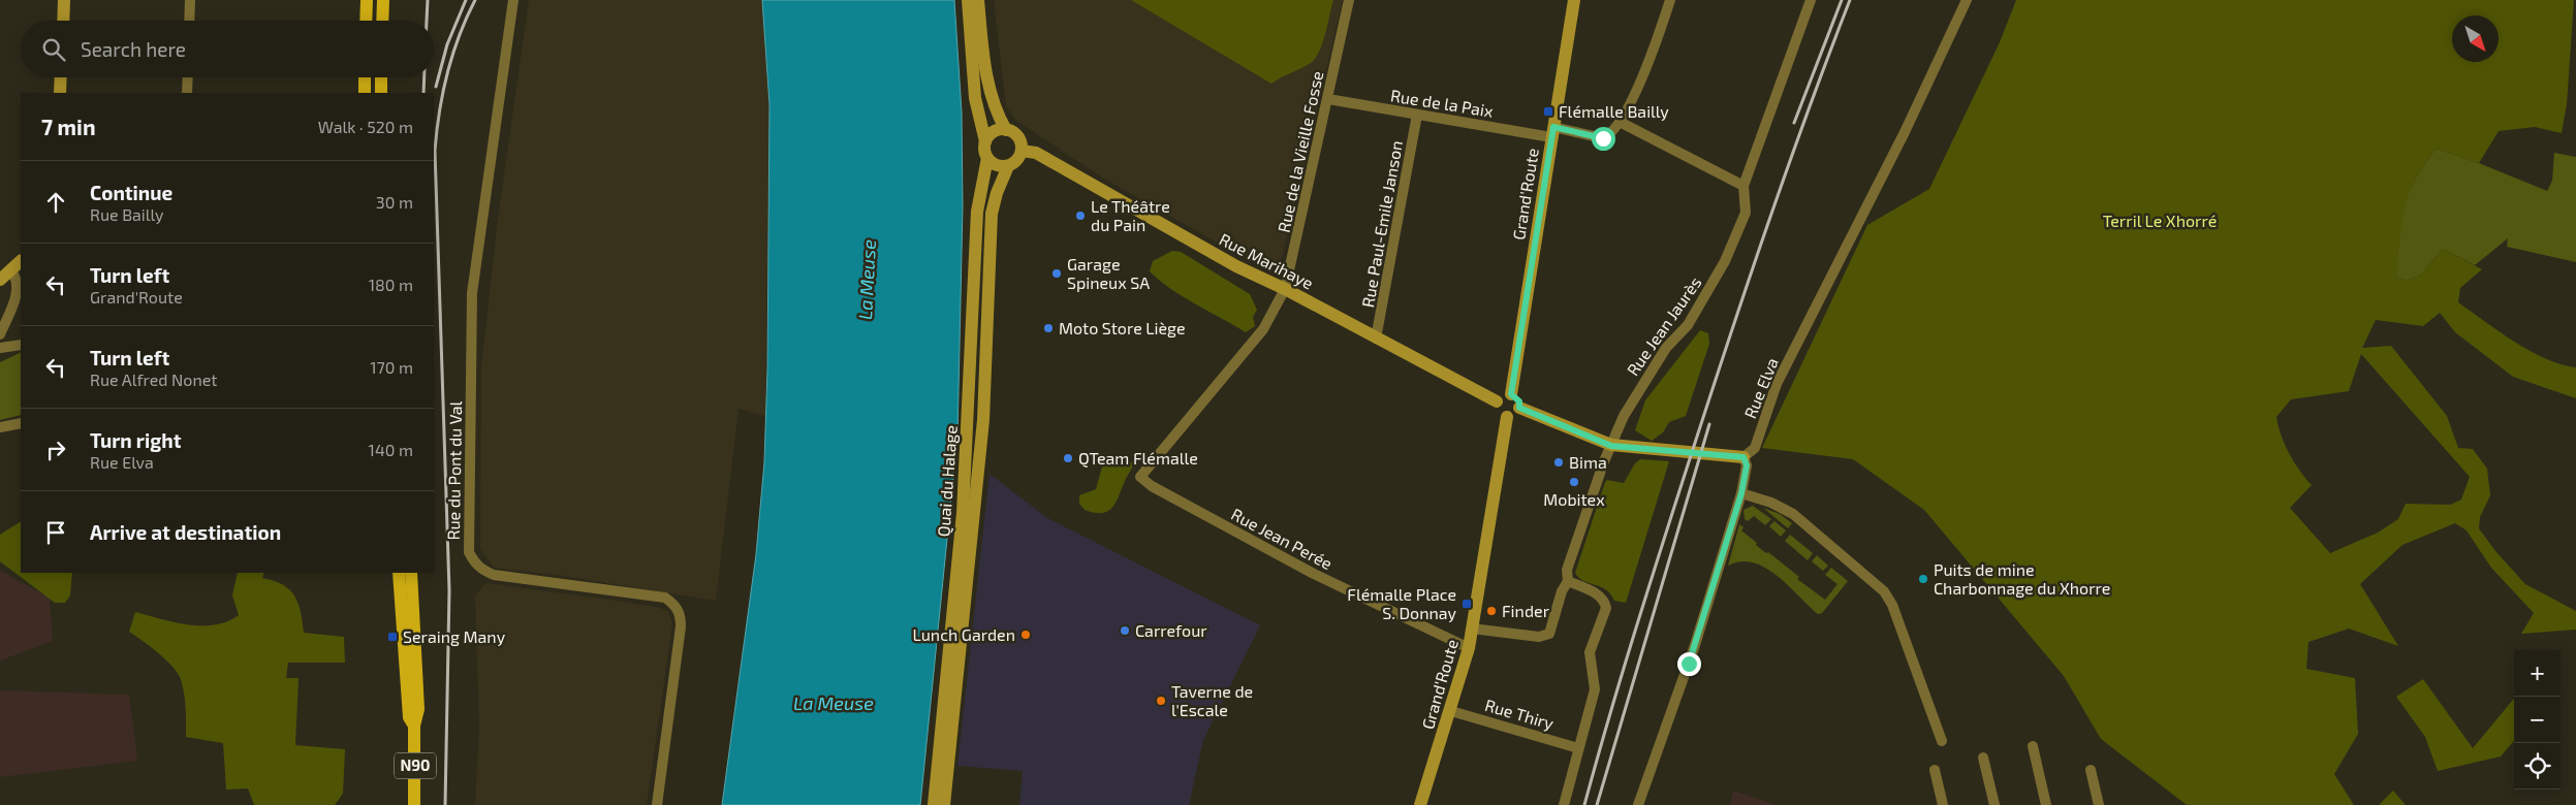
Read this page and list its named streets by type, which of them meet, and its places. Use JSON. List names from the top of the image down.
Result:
{
  "streets": {
    "main road": ["N90"],
    "street": [
      "Rue de la Paix",
      "Rue de la Vieille Fosse",
      "Grand'Route",
      "Rue Paul-Emile Janson",
      "Rue Marihaye",
      "Rue Jean Jaurès",
      "Rue Elva",
      "Rue du Pont du Val",
      "Quai du Halage",
      "Rue Jean Perée",
      "Rue Thiry"
    ]
  },
  "crossings": [
    ["Rue de la Paix", "Rue de la Vieille Fosse"],
    ["Rue de la Paix", "Grand'Route"],
    ["Rue de la Paix", "Rue Paul-Emile Janson"],
    ["Rue de la Vieille Fosse", "Rue Marihaye"],
    ["Rue de la Vieille Fosse", "Rue Jean Perée"],
    ["Grand'Route", "Rue Marihaye"],
    ["Grand'Route", "Rue Jean Jaurès"],
    ["Grand'Route", "Rue Jean Perée"],
    ["Grand'Route", "Rue Thiry"],
    ["Rue Paul-Emile Janson", "Rue Marihaye"],
    ["Rue Marihaye", "Quai du Halage"]
  ],
  "water": ["La Meuse"],
  "parks": ["Terril Le Xhorré"],
  "places": {
    "transit": ["Flémalle Bailly", "Flémalle Place S. Donnay", "Seraing Many"],
    "other": [
      "Le Théâtre du Pain",
      "Garage Spineux SA",
      "Moto Store Liège",
      "QTeam Flémalle",
      "Bima",
      "Mobitex",
      "Puits de mine Charbonnage du Xhorre",
      "Finder",
      "Carrefour",
      "Lunch Garden",
      "Taverne de l'Escale"
    ]
  },
  "north": "bottom right",
  "page": {
    "search": "Search here",
    "heading": ["7 min", "Walk · 520 m"],
    "list": [
      ["Continue", "Rue Bailly", "30 m"],
      ["Turn left", "Grand'Route", "180 m"],
      ["Turn left", "Rue Alfred Nonet", "170 m"],
      ["Turn right", "Rue Elva", "140 m"],
      "Arrive at destination"
    ],
    "map_buttons": ["+", "−"]
  }
}
